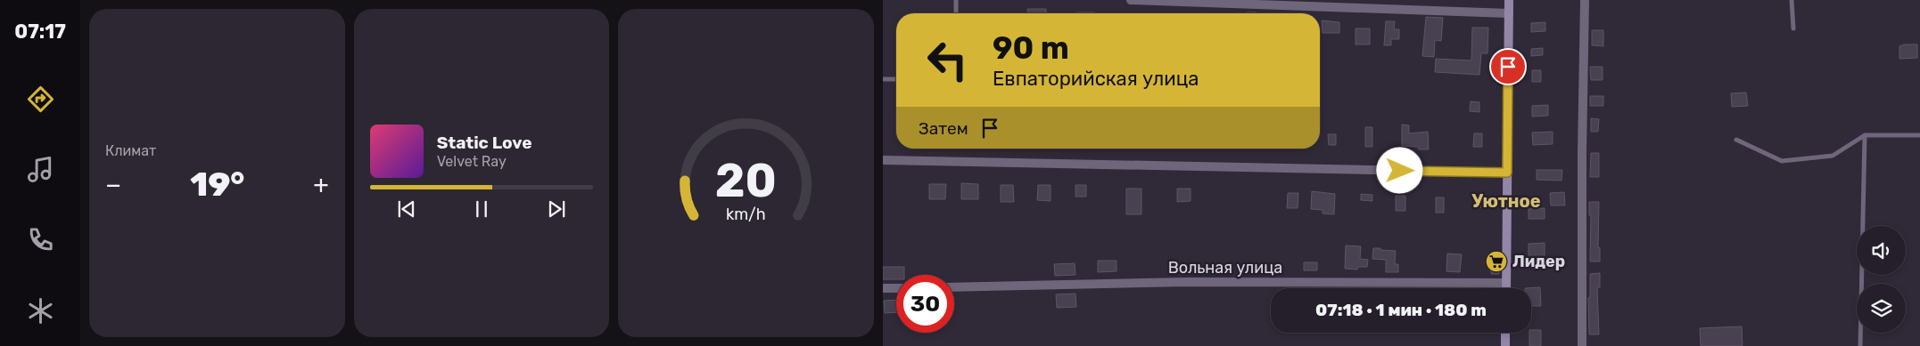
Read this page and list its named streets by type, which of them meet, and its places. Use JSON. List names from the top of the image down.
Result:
{
  "streets": {
    "street": ["Вольная улица"]
  },
  "districts": ["Уютное"],
  "places": {
    "supermarket": ["Лидер"]
  },
  "page": {
    "tabs": "07:17",
    "tile": "Климат",
    "turn": ["90 m", "Евпаторийская улица"],
    "then": "Затем",
    "song": ["Static Love", "Velvet Ray"],
    "heat": ["−", "19°", "+"],
    "limit": "30",
    "trip": "07:18 · 1 мин · 180 m",
    "gauge": ["20", "km/h"]
  }
}
